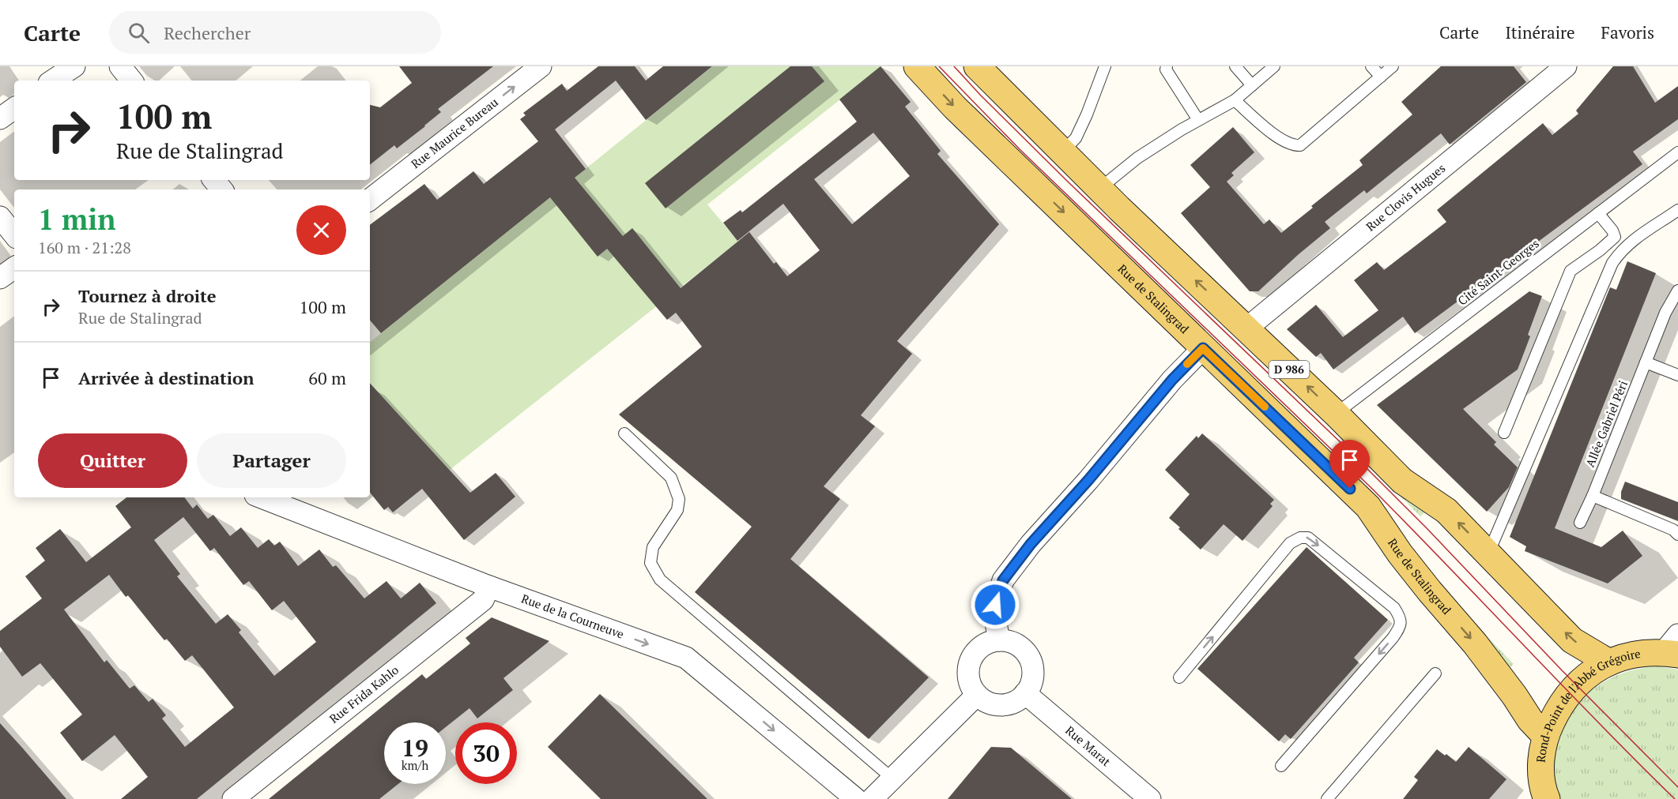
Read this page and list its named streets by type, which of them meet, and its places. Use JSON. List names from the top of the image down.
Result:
{
  "streets": {
    "main road": ["Rue de Stalingrad", "D 986", "Rond-Point de l'Abbé Grégoire"],
    "street": [
      "Rue Maurice Bureau",
      "Rue Clovis Hugues",
      "Rue de la Courneuve",
      "Rue Frida Kahlo",
      "Rue Marat"
    ],
    "lane": ["Cité Saint-Georges", "Allée Gabriel Péri"]
  },
  "crossings": [
    ["Rue Clovis Hugues", "D 986"],
    ["Cité Saint-Georges", "D 986"],
    ["Rue de Stalingrad", "Rond-Point de l'Abbé Grégoire"],
    ["D 986", "Rond-Point de l'Abbé Grégoire"],
    ["Rue de la Courneuve", "Rue Frida Kahlo"]
  ],
  "one_way": ["Rue Maurice Bureau", "Rue de la Courneuve"],
  "page": {
    "header": "Carte",
    "search": "Rechercher",
    "nav": ["Carte", "Itinéraire", "Favoris"],
    "turn": ["100 m", "Rue de Stalingrad"],
    "heading": ["1 min", "160 m · 21:28"],
    "list": [
      {
        "name": "Tournez à droite",
        "note": "Rue de Stalingrad",
        "value": "100 m"
      },
      {
        "name": "Arrivée à destination",
        "value": "60 m"
      }
    ],
    "buttons": ["Quitter", "Partager"],
    "speed": "19 km/h",
    "limit": "30"
  }
}
